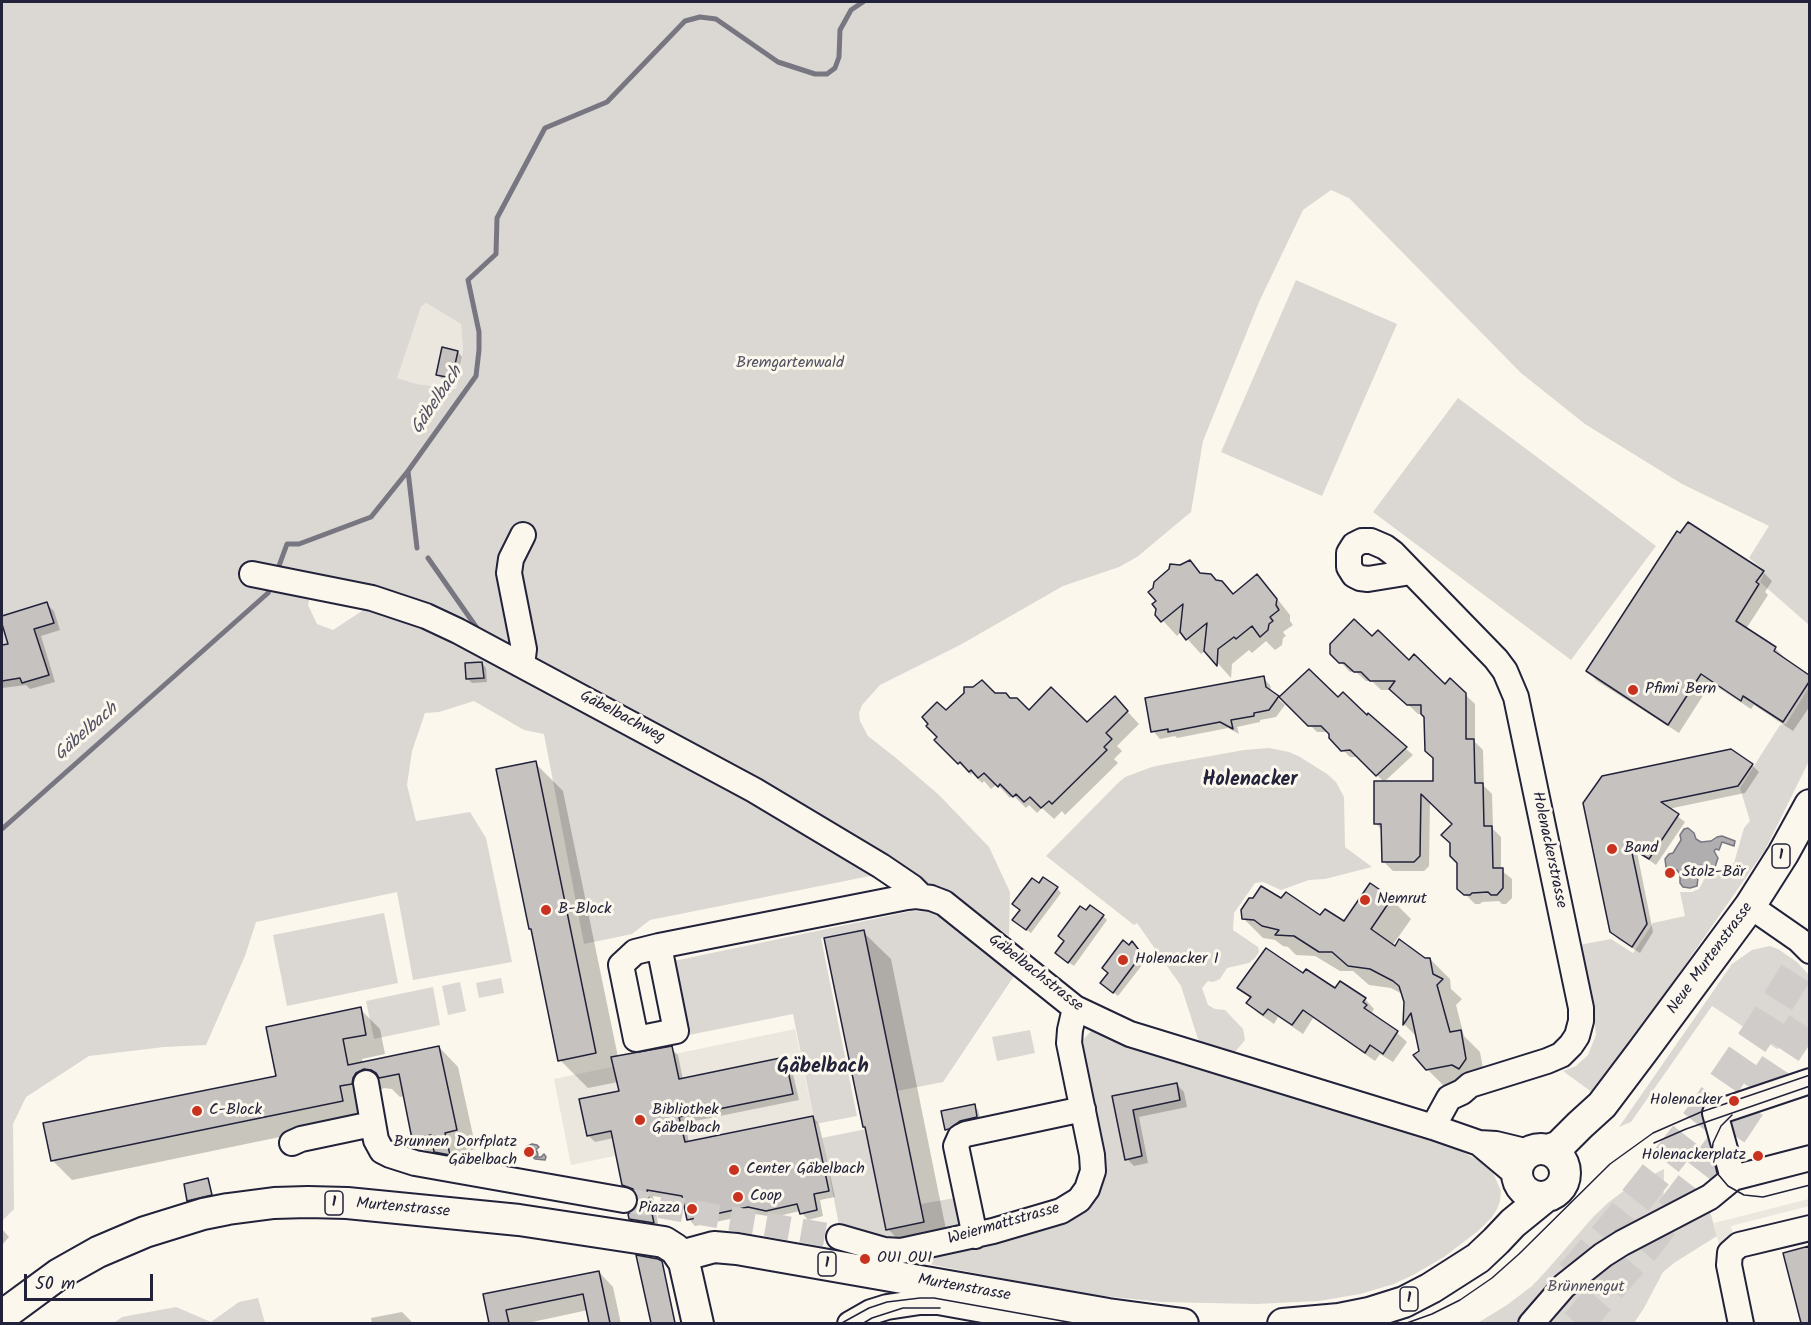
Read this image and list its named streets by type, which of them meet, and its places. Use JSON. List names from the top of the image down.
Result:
{
  "streets": {
    "main road": ["1", "Neue Murtenstrasse", "Murtenstrasse"],
    "street": [
      "Gäbelbachweg",
      "Holenackerstrasse",
      "Gäbelbachstrasse",
      "Weiermattstrasse"
    ]
  },
  "crossings": [
    ["Gäbelbachweg", "Gäbelbachstrasse"],
    ["Holenackerstrasse", "Gäbelbachstrasse"],
    ["1", "Neue Murtenstrasse"],
    ["1", "Gäbelbachstrasse"],
    ["Neue Murtenstrasse", "Gäbelbachstrasse"],
    ["Gäbelbachstrasse", "Weiermattstrasse"]
  ],
  "districts": ["Holenacker", "Gäbelbach"],
  "water": ["Gäbelbach"],
  "parks": ["Bremgartenwald", "Brünnengut"],
  "places": [
    "Pfimi Bern",
    "Band",
    "Stolz-Bär",
    "Nemrut",
    "B-Block",
    "Holenacker I",
    "Holenacker",
    "C-Block",
    "Bibliothek Gäbelbach",
    "Brunnen Dorfplatz Gäbelbach",
    "Holenackerplatz",
    "Center Gäbelbach",
    "Coop",
    "Piazza",
    "OUI OUI"
  ],
  "scale_bar": "50 m"
}
